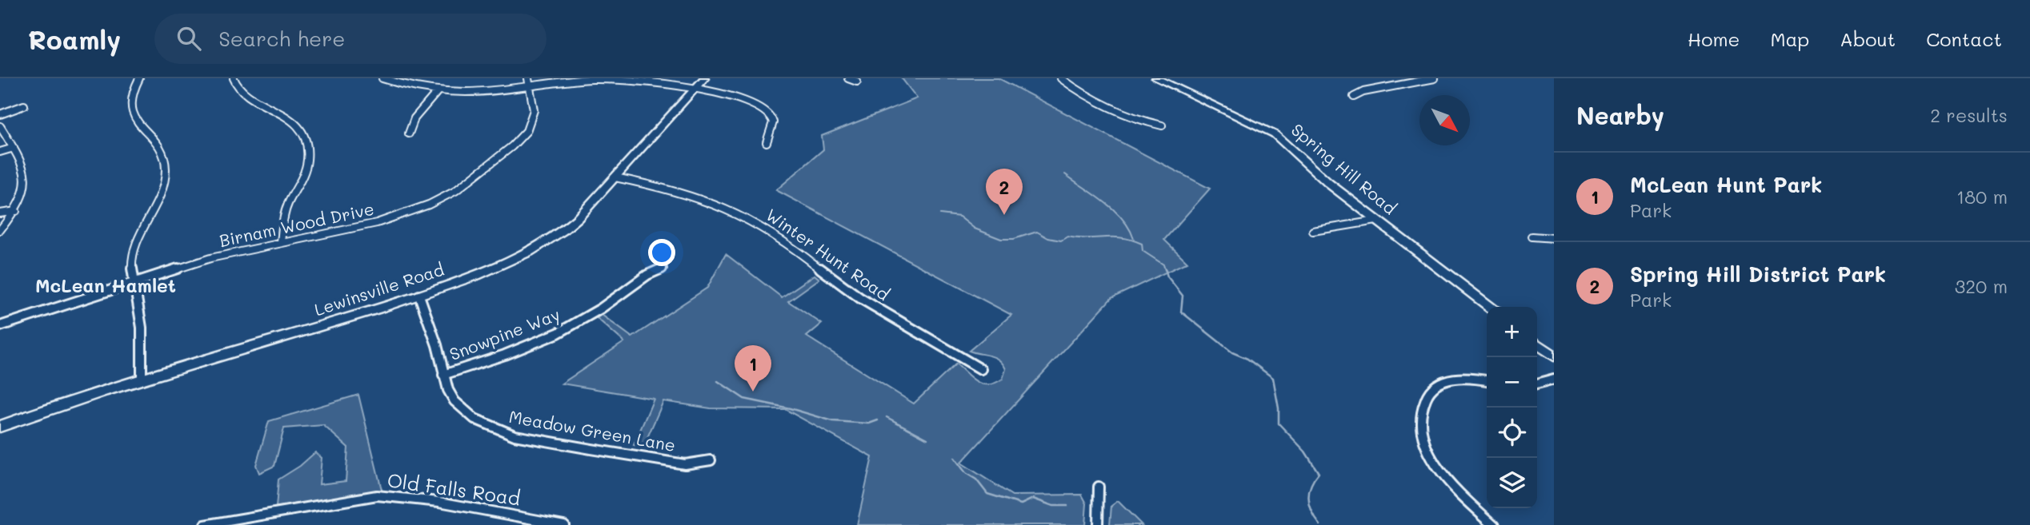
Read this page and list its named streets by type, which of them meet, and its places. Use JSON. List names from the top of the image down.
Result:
{
  "streets": {
    "main road": ["Spring Hill Road", "Lewinsville Road"],
    "street": [
      "Birnam Wood Drive",
      "Winter Hunt Road",
      "Snowpine Way",
      "Meadow Green Lane",
      "Old Falls Road"
    ]
  },
  "crossings": [
    ["Winter Hunt Road", "Lewinsville Road"],
    ["Lewinsville Road", "Meadow Green Lane"],
    ["Snowpine Way", "Meadow Green Lane"]
  ],
  "districts": ["McLean Hamlet"],
  "north": "bottom right",
  "page": {
    "header": "Roamly",
    "search": "Search here",
    "nav": [
      "Home",
      "Map",
      "About",
      "Contact"
    ],
    "heading": ["Nearby", "2 results"],
    "list": [
      {
        "mark": "1",
        "name": "McLean Hunt Park",
        "note": "Park",
        "value": "180 m"
      },
      {
        "mark": "2",
        "name": "Spring Hill District Park",
        "note": "Park",
        "value": "320 m"
      }
    ],
    "pins": ["2", "1"],
    "map_buttons": ["+", "−"]
  }
}
